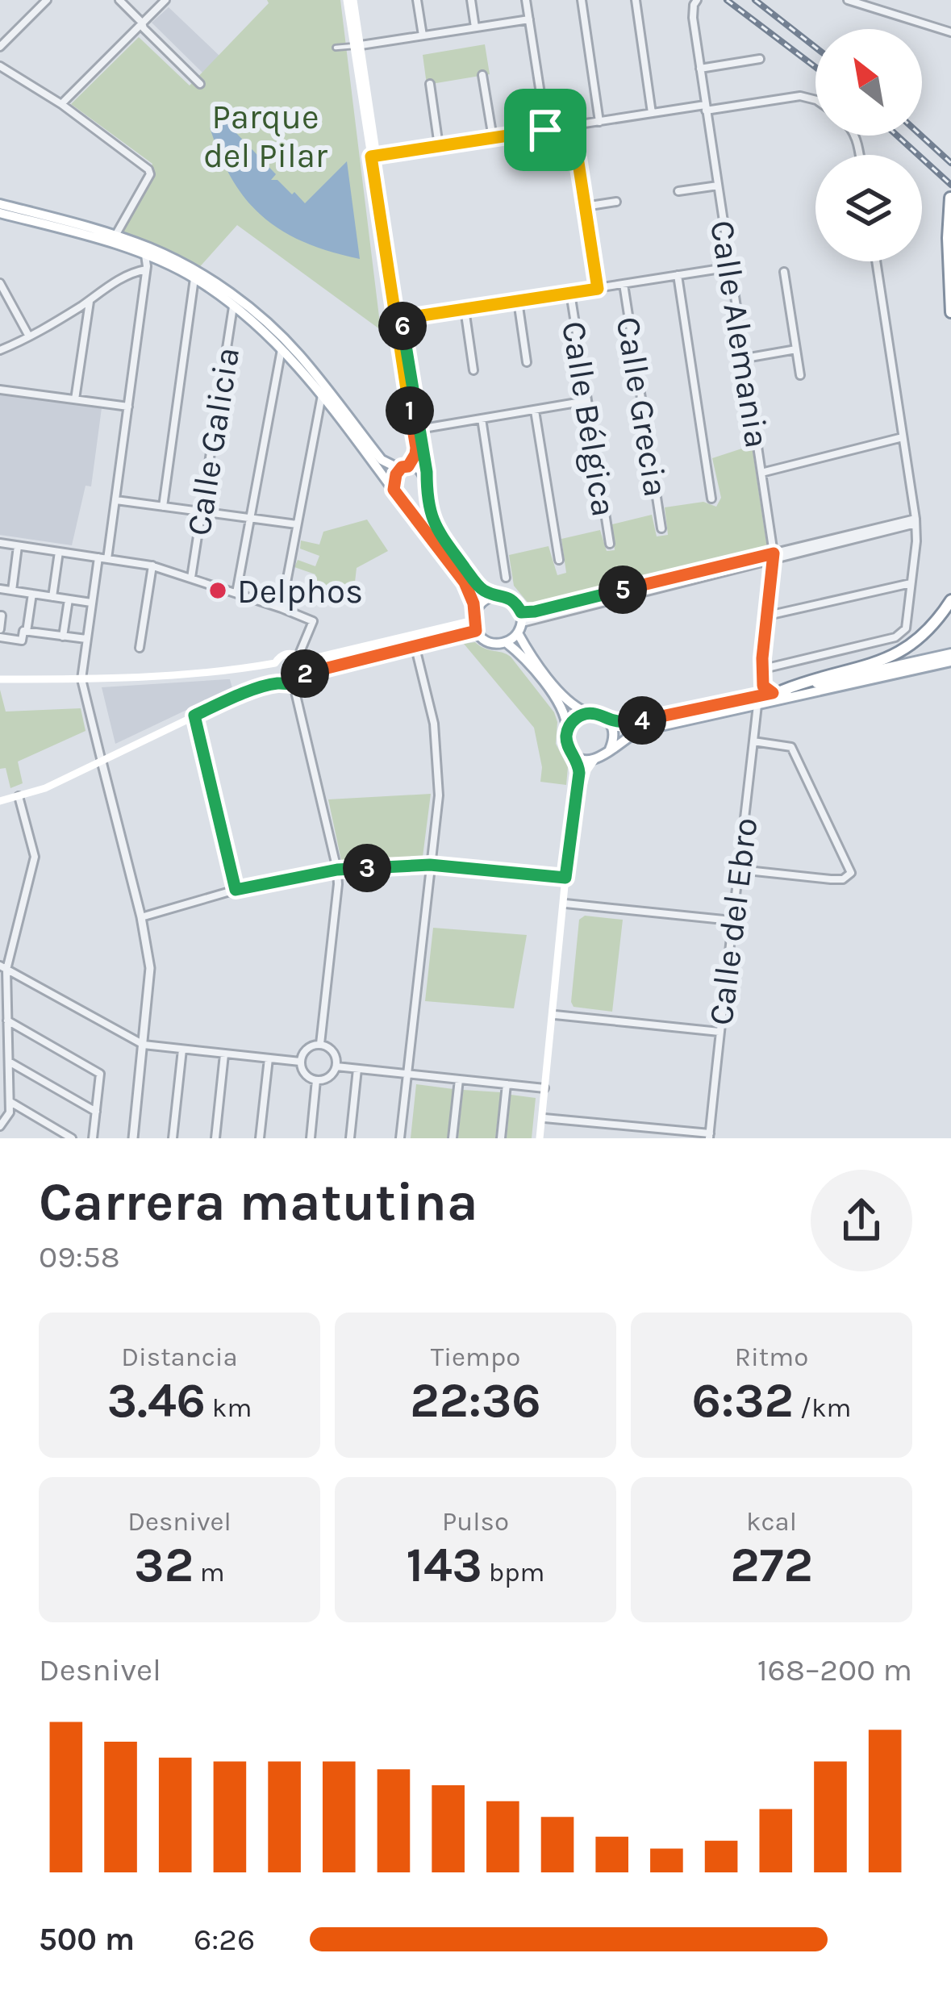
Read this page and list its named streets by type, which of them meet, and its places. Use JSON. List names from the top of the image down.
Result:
{
  "streets": {
    "street": [
      "Calle Alemania",
      "Calle Grecia",
      "Calle Bélgica",
      "Calle Galicia",
      "Calle del Ebro"
    ]
  },
  "parks": ["Parque del Pilar"],
  "places": ["Delphos"],
  "north": "top left",
  "page": {
    "pins": [
      "6",
      "1",
      "5",
      "2",
      "4",
      "3"
    ],
    "heading": ["Carrera matutina", "09:58"],
    "stats": [
      ["Distancia", "3.46 km"],
      ["Tiempo", "22:36"],
      ["Ritmo", "6:32 /km"],
      ["Desnivel", "32 m"],
      ["Pulso", "143 bpm"],
      ["kcal", "272"]
    ],
    "chart": ["Desnivel", "168–200 m"],
    "list": [
      {
        "name": "500 m",
        "note": "6:26"
      }
    ]
  }
}
